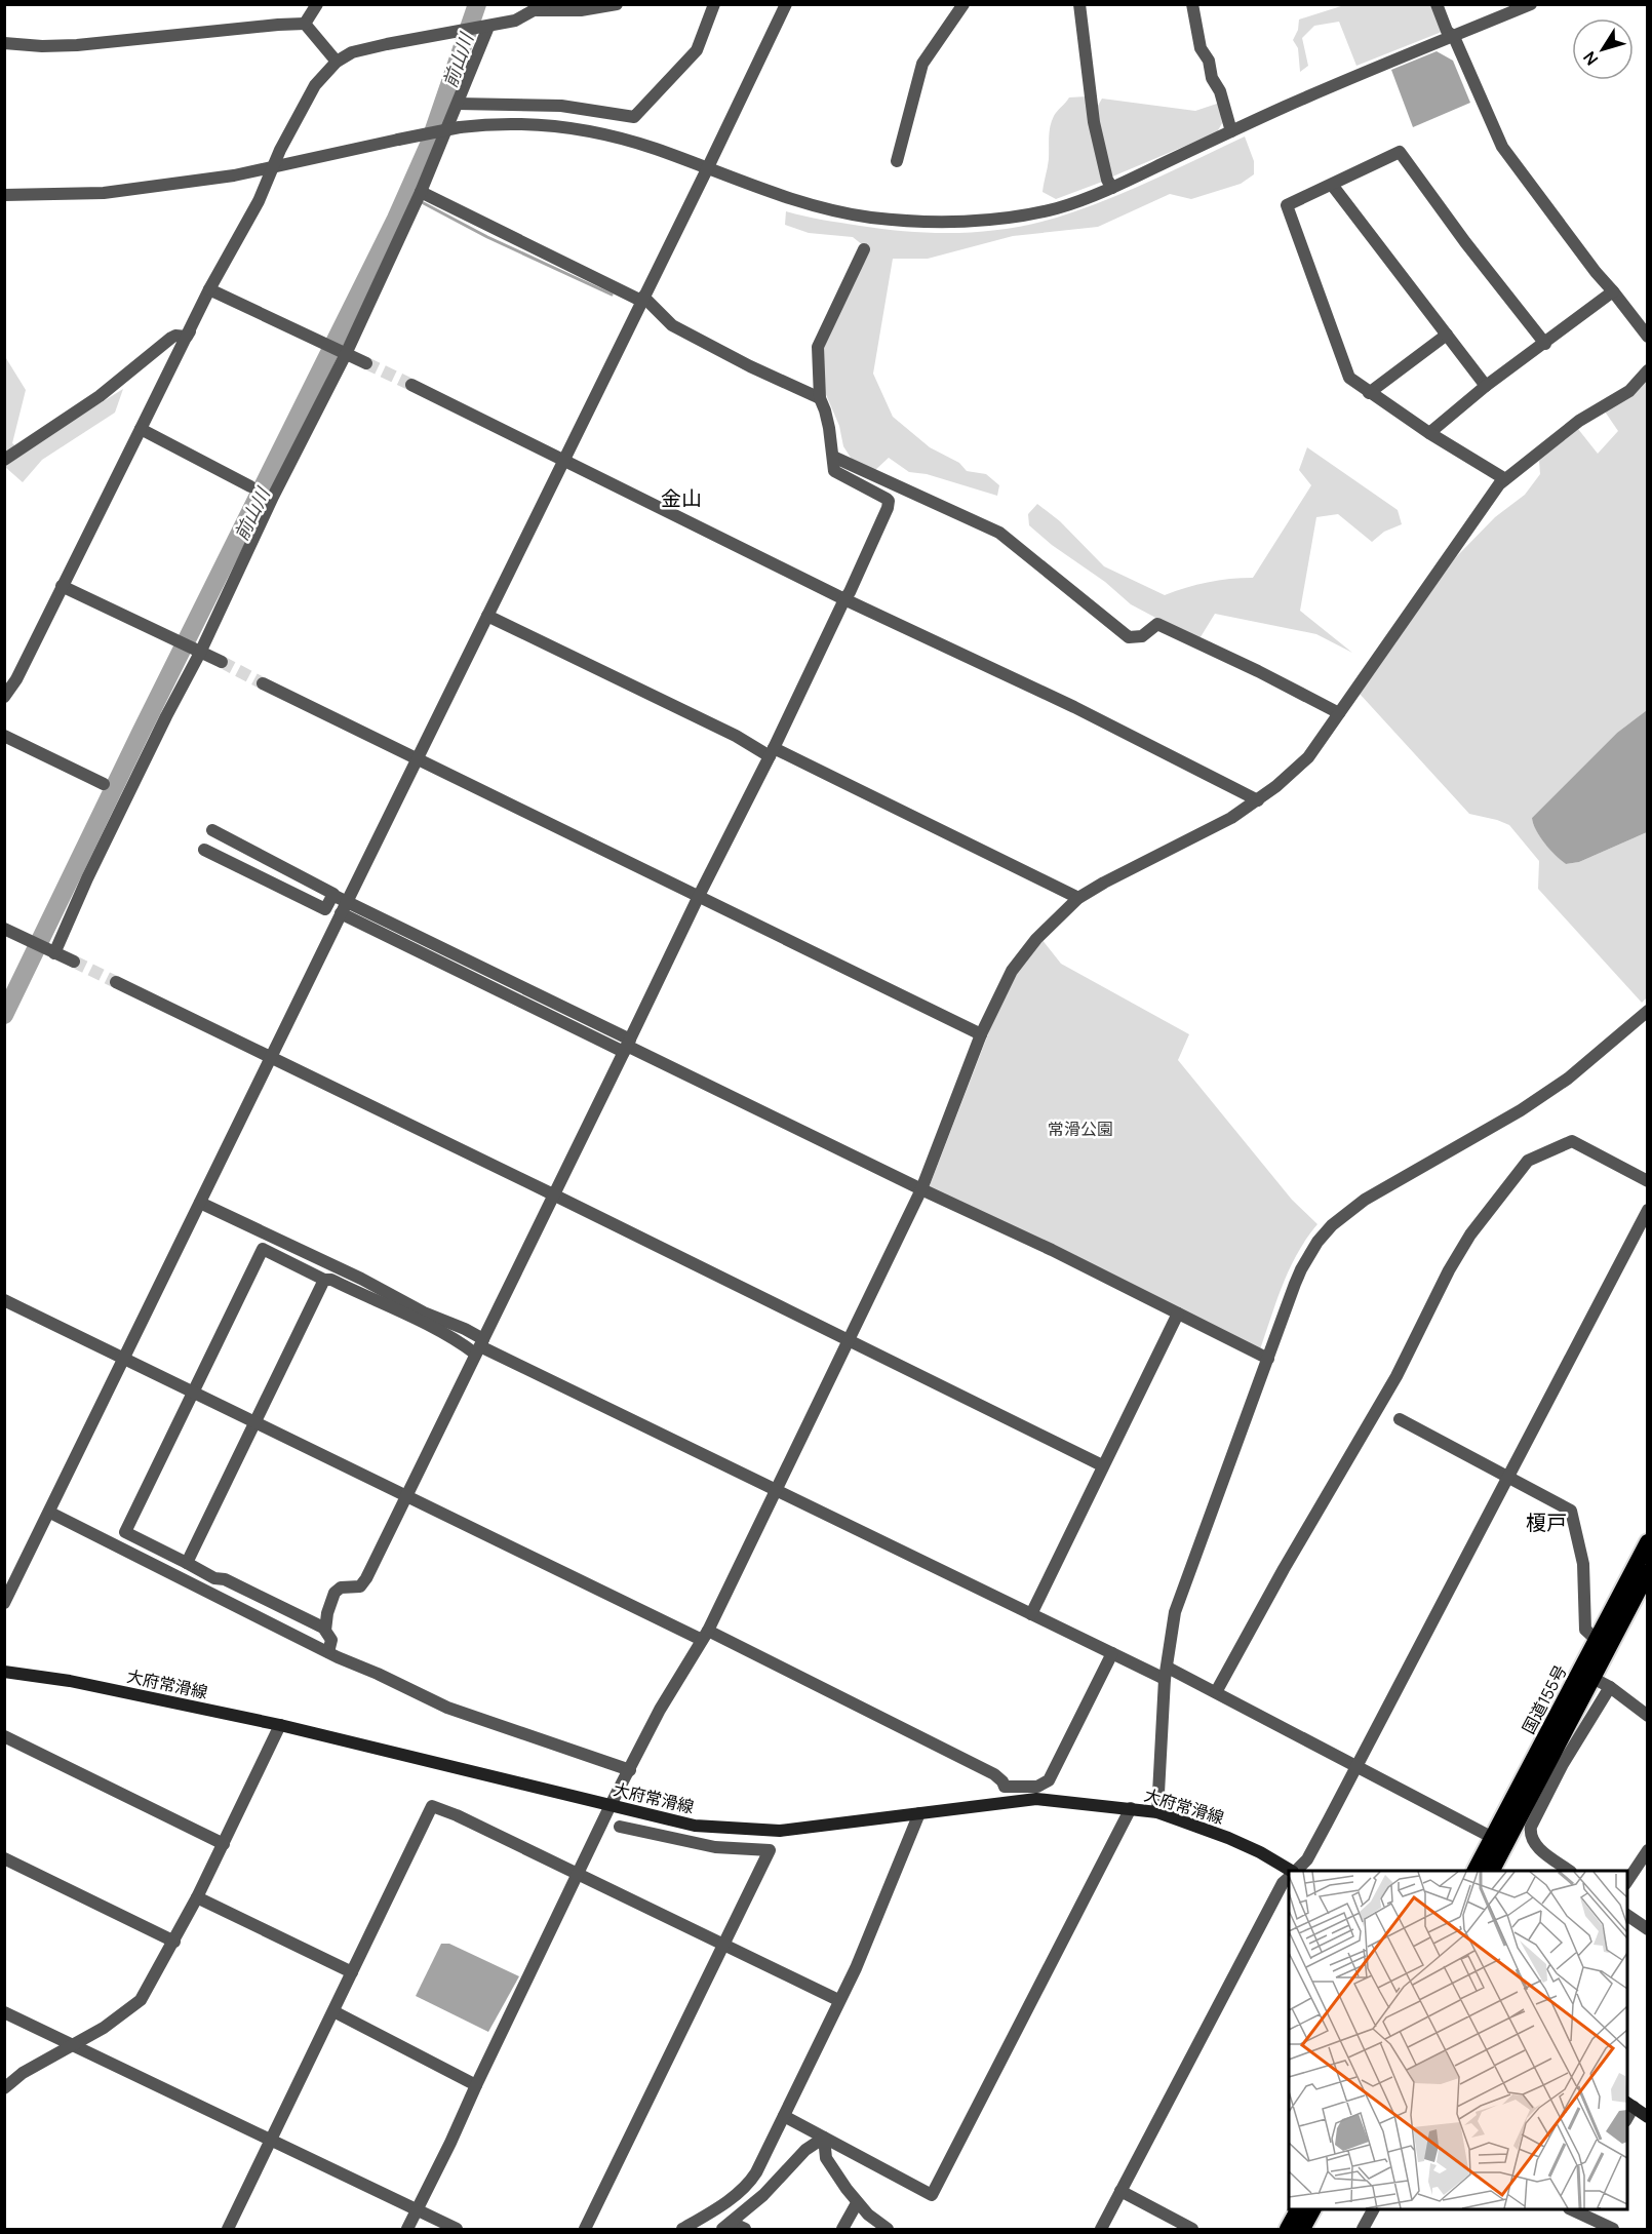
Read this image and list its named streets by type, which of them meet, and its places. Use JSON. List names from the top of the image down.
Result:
{
  "streets": {
    "highway": ["国道155号"],
    "main road": ["大府常滑線"]
  },
  "districts": ["金山", "榎戸"],
  "water": ["前山川"],
  "parks": ["常滑公園"],
  "north": "bottom left"
}
